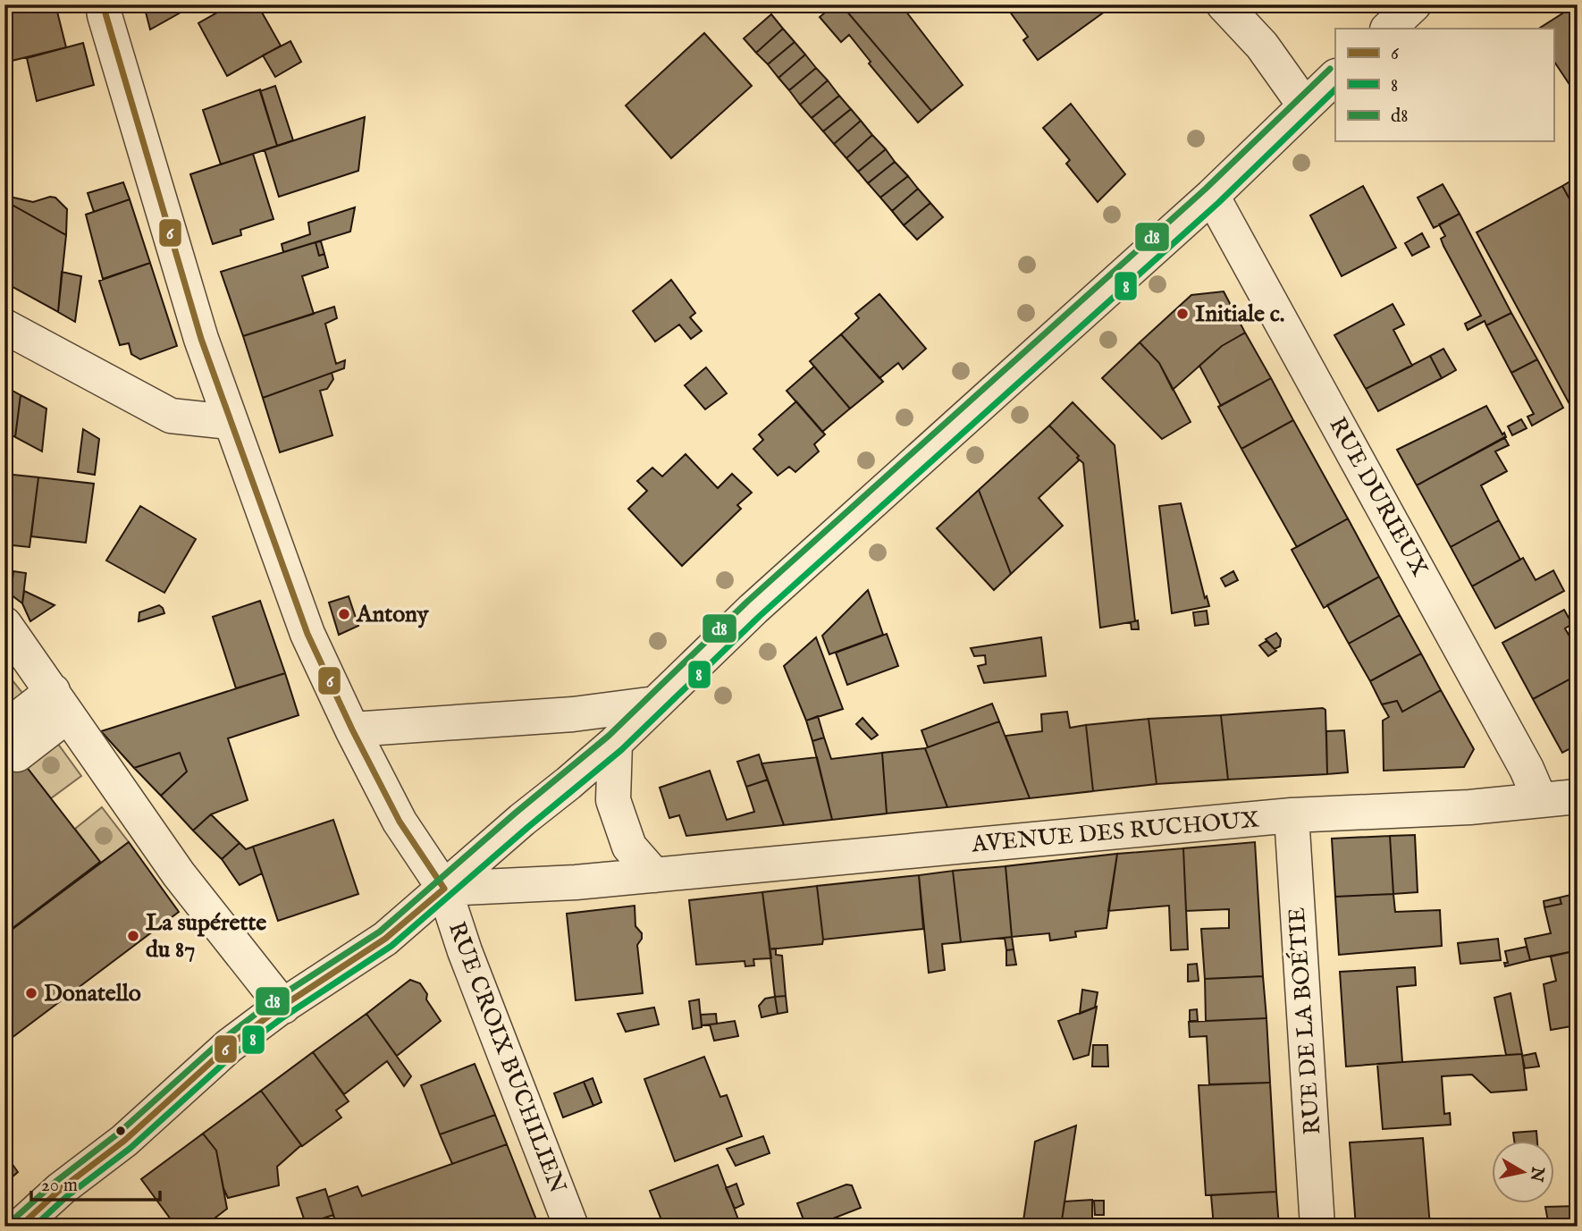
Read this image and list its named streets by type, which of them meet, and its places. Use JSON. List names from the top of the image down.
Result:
{
  "streets": {
    "street": [
      "RUE DURIEUX",
      "AVENUE DES RUCHOUX",
      "RUE DE LA BOÉTIE",
      "RUE CROIX BUCHILIEN"
    ]
  },
  "crossings": [
    ["RUE DURIEUX", "AVENUE DES RUCHOUX"],
    ["AVENUE DES RUCHOUX", "RUE DE LA BOÉTIE"],
    ["AVENUE DES RUCHOUX", "RUE CROIX BUCHILIEN"]
  ],
  "places": [
    "Initiale c.",
    "Antony",
    "La supérette du 87",
    "Donatello"
  ],
  "lines": ["transit line 6", "transit line d8", "transit line 8"],
  "legend": ["6", "8", "d8"],
  "scale_bar": "20 m",
  "north": "right"
}
